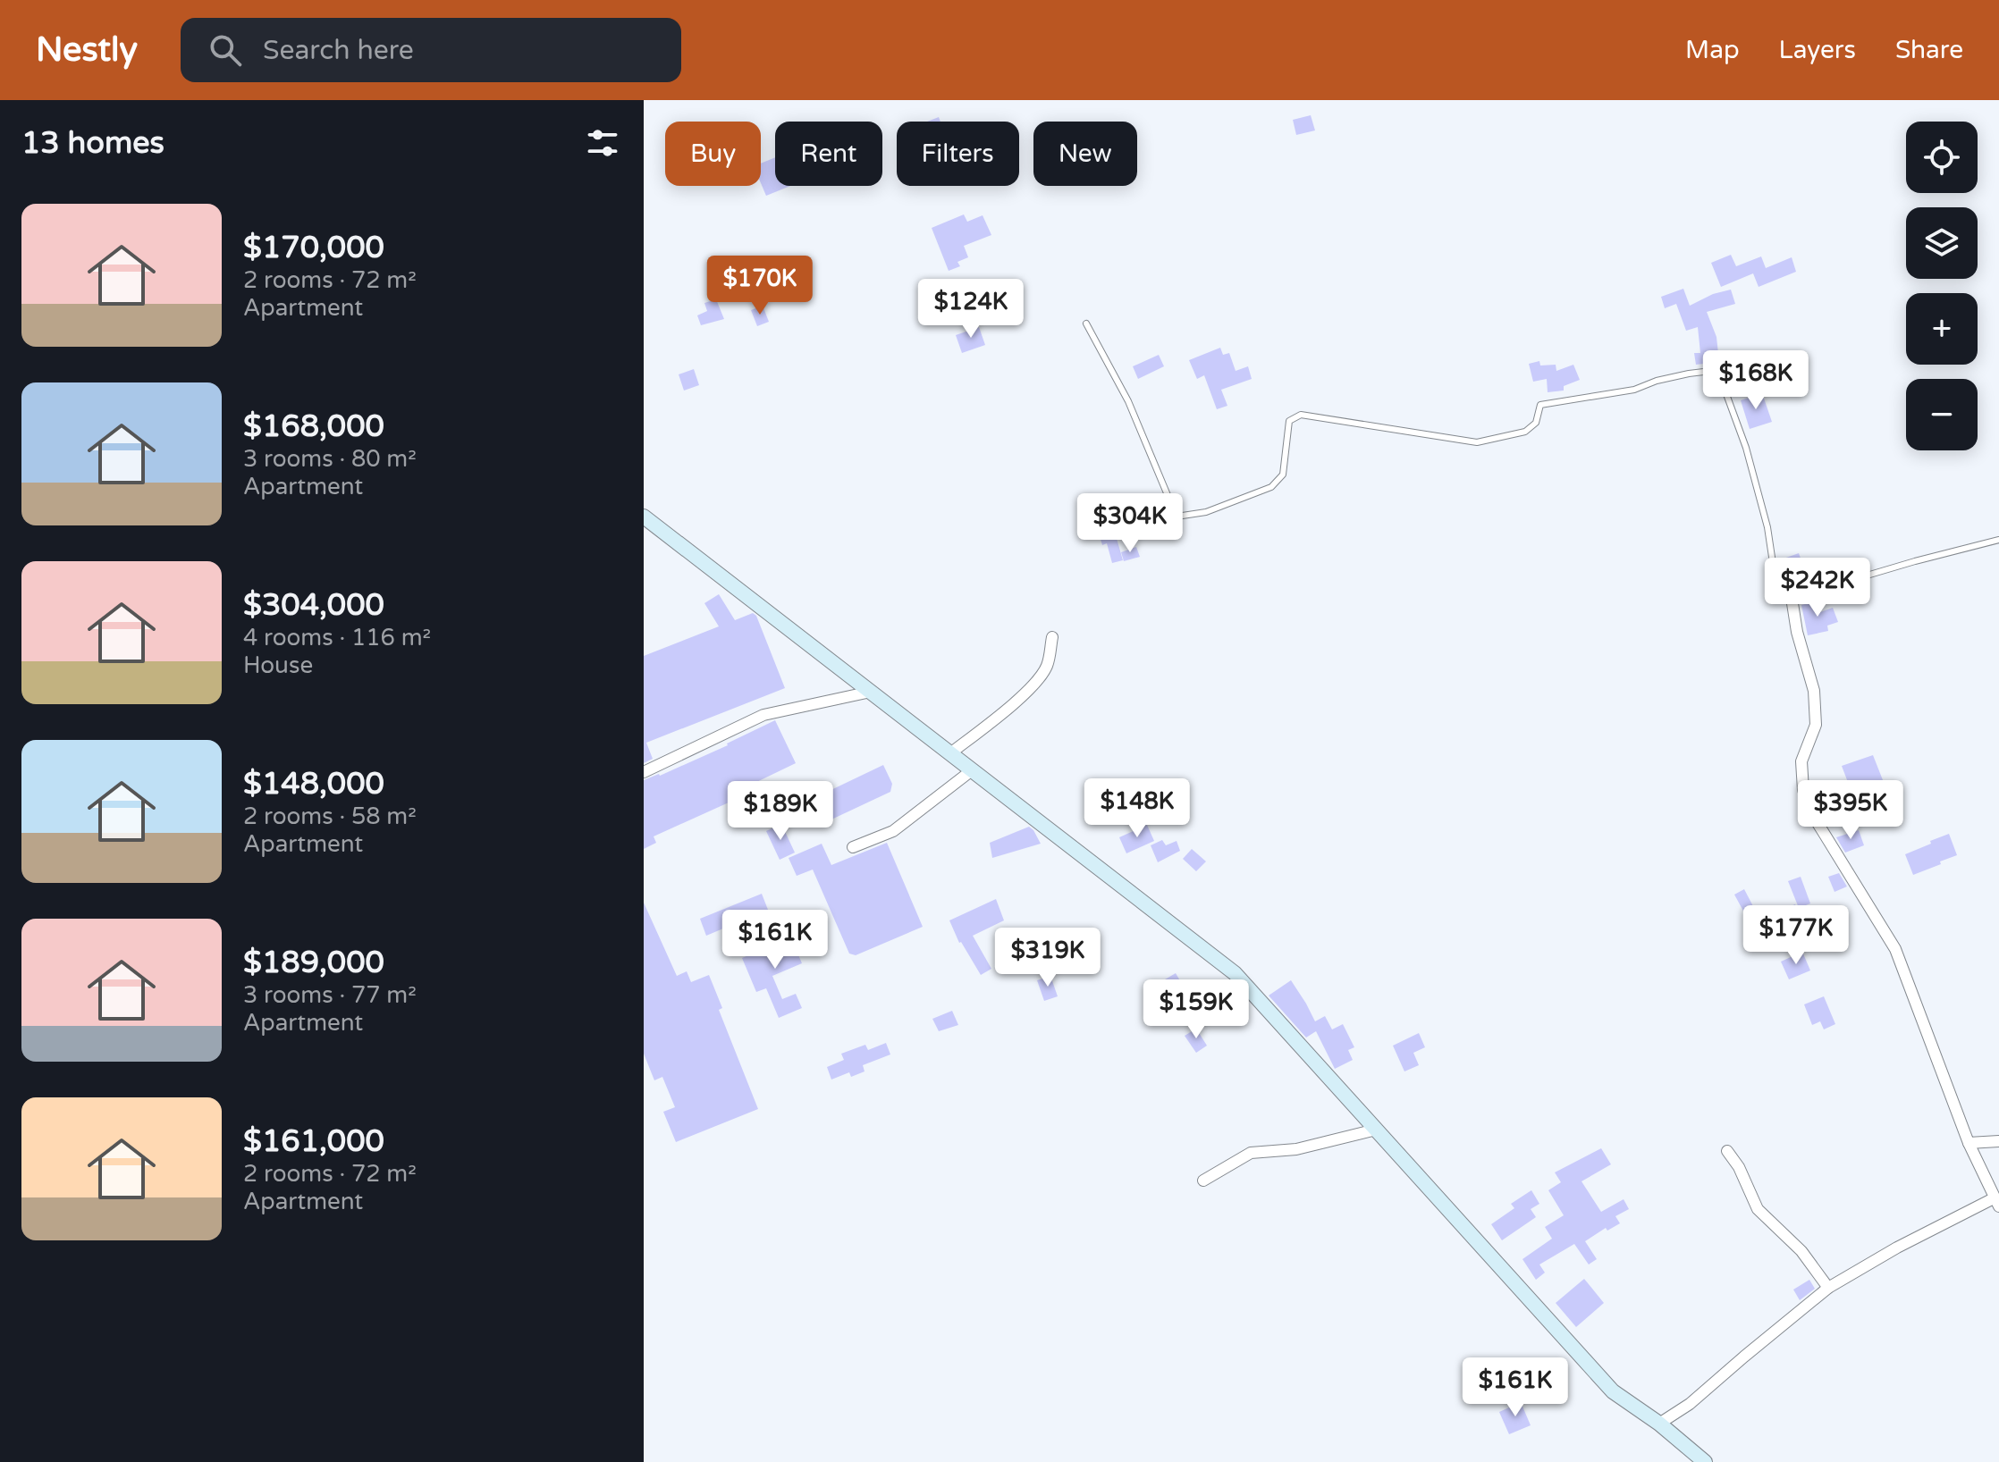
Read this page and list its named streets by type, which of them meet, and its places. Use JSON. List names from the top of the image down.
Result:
{
  "page": {
    "header": "Nestly",
    "search": "Search here",
    "nav": ["Map", "Layers", "Share"],
    "heading": "13 homes",
    "map_buttons": ["+", "−"],
    "chip": [
      "Buy",
      "Rent",
      "Filters",
      "New"
    ],
    "list": [
      {
        "name": "$170,000",
        "note": "2 rooms · 72 m² · Apartment"
      },
      {
        "name": "$168,000",
        "note": "3 rooms · 80 m² · Apartment"
      },
      {
        "name": "$304,000",
        "note": "4 rooms · 116 m² · House"
      },
      {
        "name": "$148,000",
        "note": "2 rooms · 58 m² · Apartment"
      },
      {
        "name": "$189,000",
        "note": "3 rooms · 77 m² · Apartment"
      },
      {
        "name": "$161,000",
        "note": "2 rooms · 72 m² · Apartment"
      }
    ],
    "price": [
      "$170K",
      "$124K",
      "$168K",
      "$304K",
      "$242K",
      "$148K",
      "$395K",
      "$189K",
      "$177K",
      "$161K",
      "$319K",
      "$159K",
      "$161K"
    ]
  }
}
